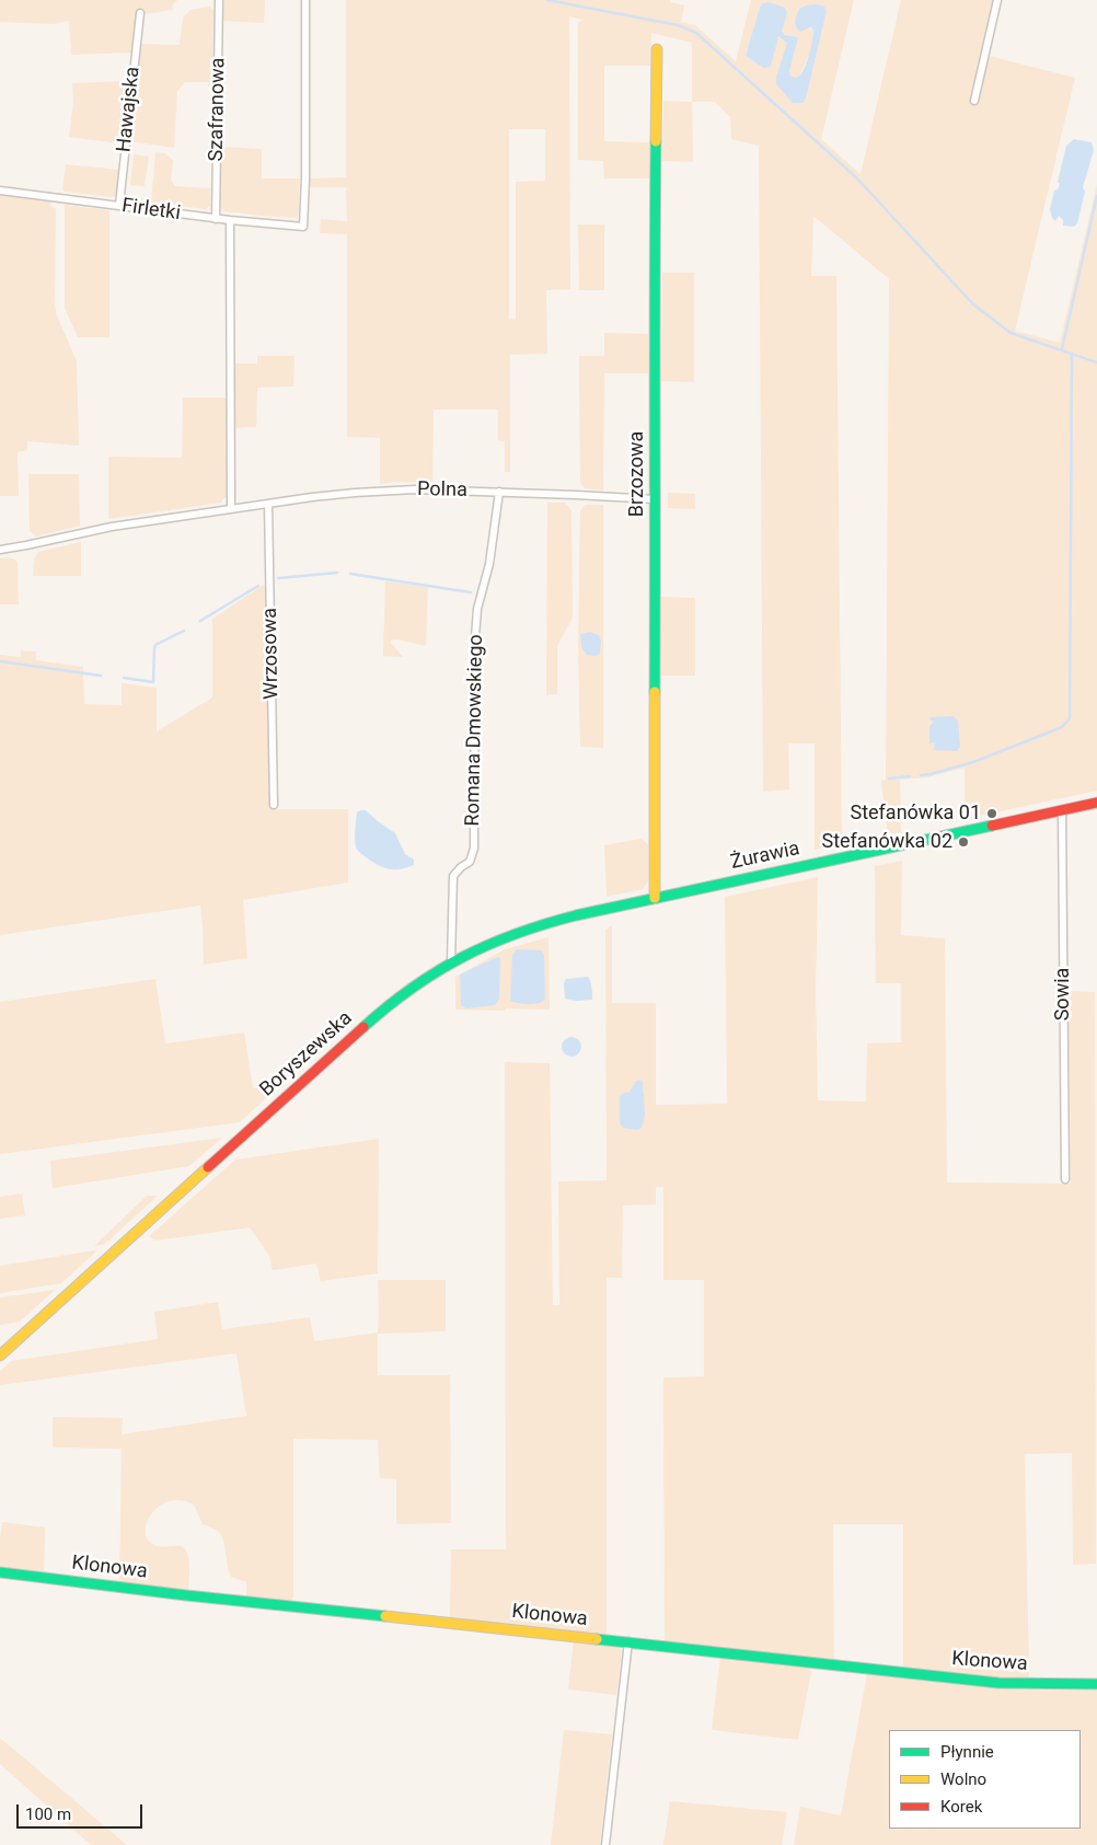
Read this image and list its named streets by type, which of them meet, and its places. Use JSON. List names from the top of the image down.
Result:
{
  "streets": {
    "street": [
      "Hawajska",
      "Szafranowa",
      "Firletki",
      "Brzozowa",
      "Polna",
      "Wrzosowa",
      "Romana Dmowskiego",
      "Żurawia",
      "Sowia",
      "Boryszewska",
      "Klonowa"
    ]
  },
  "crossings": [
    ["Hawajska", "Firletki"],
    ["Szafranowa", "Firletki"],
    ["Brzozowa", "Polna"],
    ["Brzozowa", "Boryszewska"],
    ["Polna", "Wrzosowa"],
    ["Polna", "Romana Dmowskiego"],
    ["Romana Dmowskiego", "Boryszewska"],
    ["Żurawia", "Sowia"],
    ["Żurawia", "Boryszewska"]
  ],
  "places": ["Stefanówka 01", "Stefanówka 02"],
  "legend": ["Płynnie", "Wolno", "Korek"],
  "scale_bar": "100 m"
}
